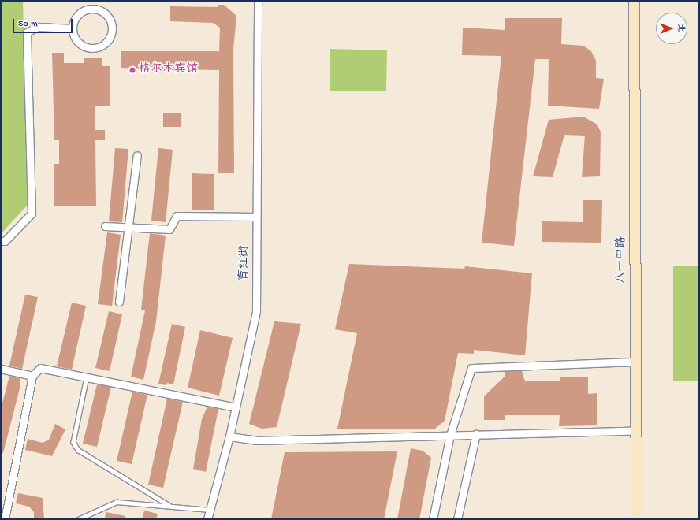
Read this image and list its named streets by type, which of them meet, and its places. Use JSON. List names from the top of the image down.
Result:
{
  "streets": {
    "main road": ["八一中路"],
    "street": ["育红街"]
  },
  "places": ["格尔木宾馆"],
  "scale_bar": "50 m",
  "north": "right"
}
